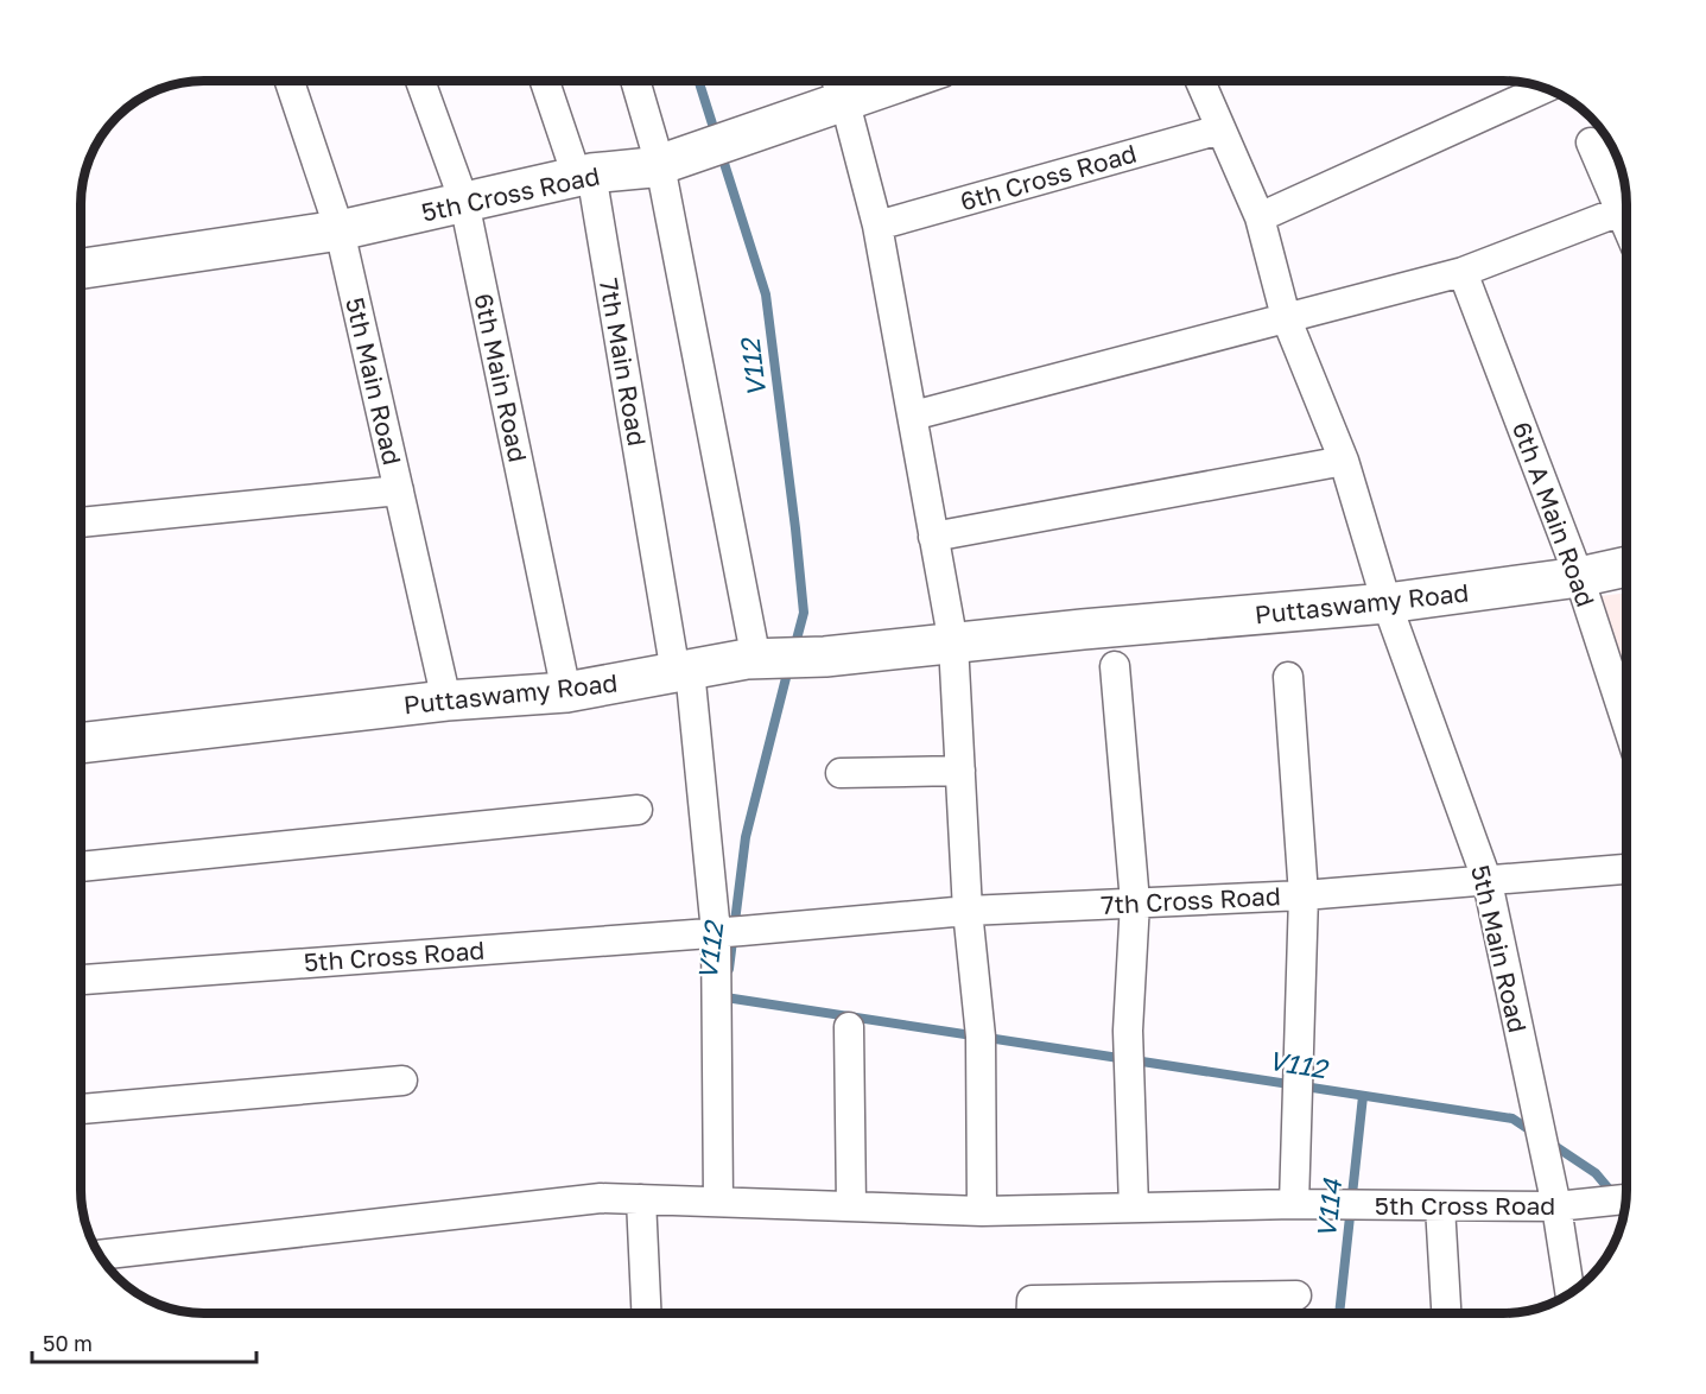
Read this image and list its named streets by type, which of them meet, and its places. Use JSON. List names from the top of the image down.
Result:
{
  "streets": {
    "main road": ["5th Cross Road", "Puttaswamy Road"],
    "street": [
      "6th Cross Road",
      "7th Main Road",
      "6th Main Road",
      "5th Main Road",
      "6th A Main Road",
      "7th Cross Road"
    ]
  },
  "crossings": [
    ["6th Cross Road", "5th Main Road"],
    ["5th Cross Road", "7th Main Road"],
    ["5th Cross Road", "6th Main Road"],
    ["5th Cross Road", "5th Main Road"],
    ["5th Cross Road", "7th Cross Road"],
    ["7th Main Road", "Puttaswamy Road"],
    ["7th Main Road", "7th Cross Road"],
    ["6th Main Road", "Puttaswamy Road"],
    ["5th Main Road", "Puttaswamy Road"],
    ["5th Main Road", "7th Cross Road"],
    ["6th A Main Road", "Puttaswamy Road"]
  ],
  "water": ["V112", "V114"],
  "scale_bar": "50 m"
}
